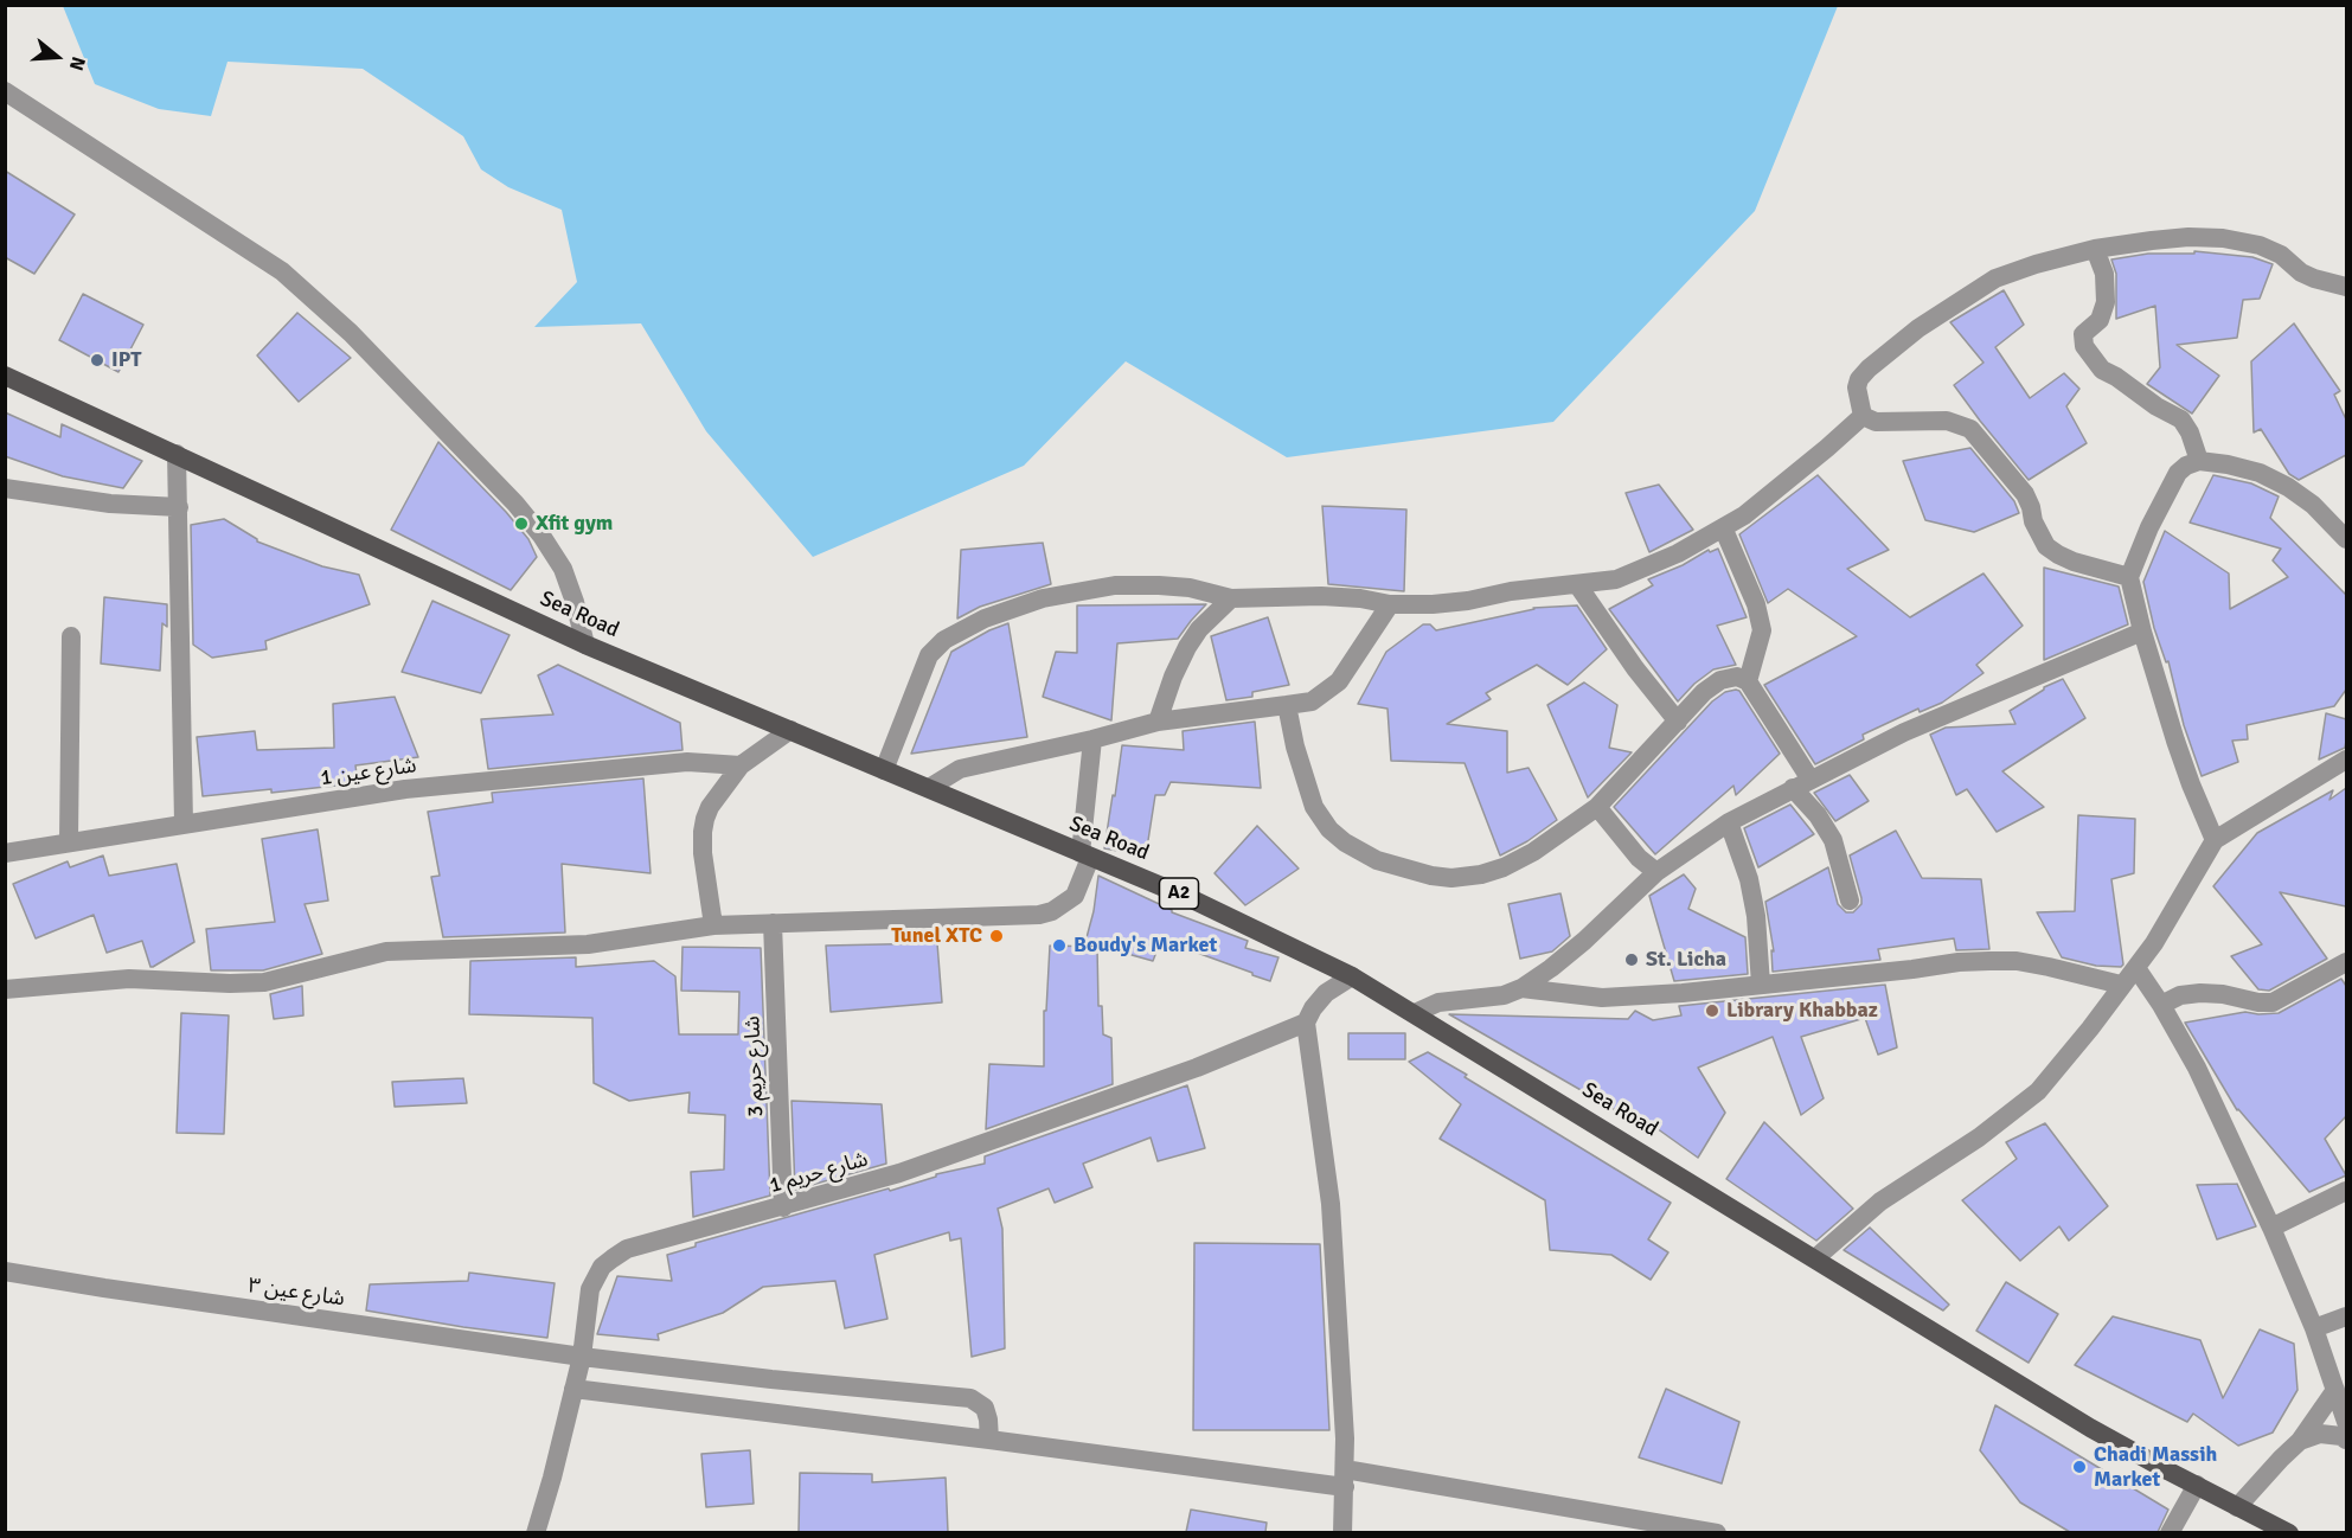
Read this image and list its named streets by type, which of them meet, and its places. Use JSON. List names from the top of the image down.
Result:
{
  "streets": {
    "main road": ["Sea Road", "A2"],
    "street": [
      "شارع عين 1",
      "شارع حريم 3",
      "شارع حريم 1",
      "شارع عين ٣"
    ]
  },
  "crossings": [
    ["شارع حريم 3", "شارع حريم 1"],
    ["شارع حريم 1", "شارع عين ٣"]
  ],
  "places": [
    "IPT",
    "Xfit gym",
    "Tunel XTC",
    "Boudy's Market",
    "St. Licha",
    "Library Khabbaz",
    "Chadi Massih Market"
  ],
  "north": "right"
}
